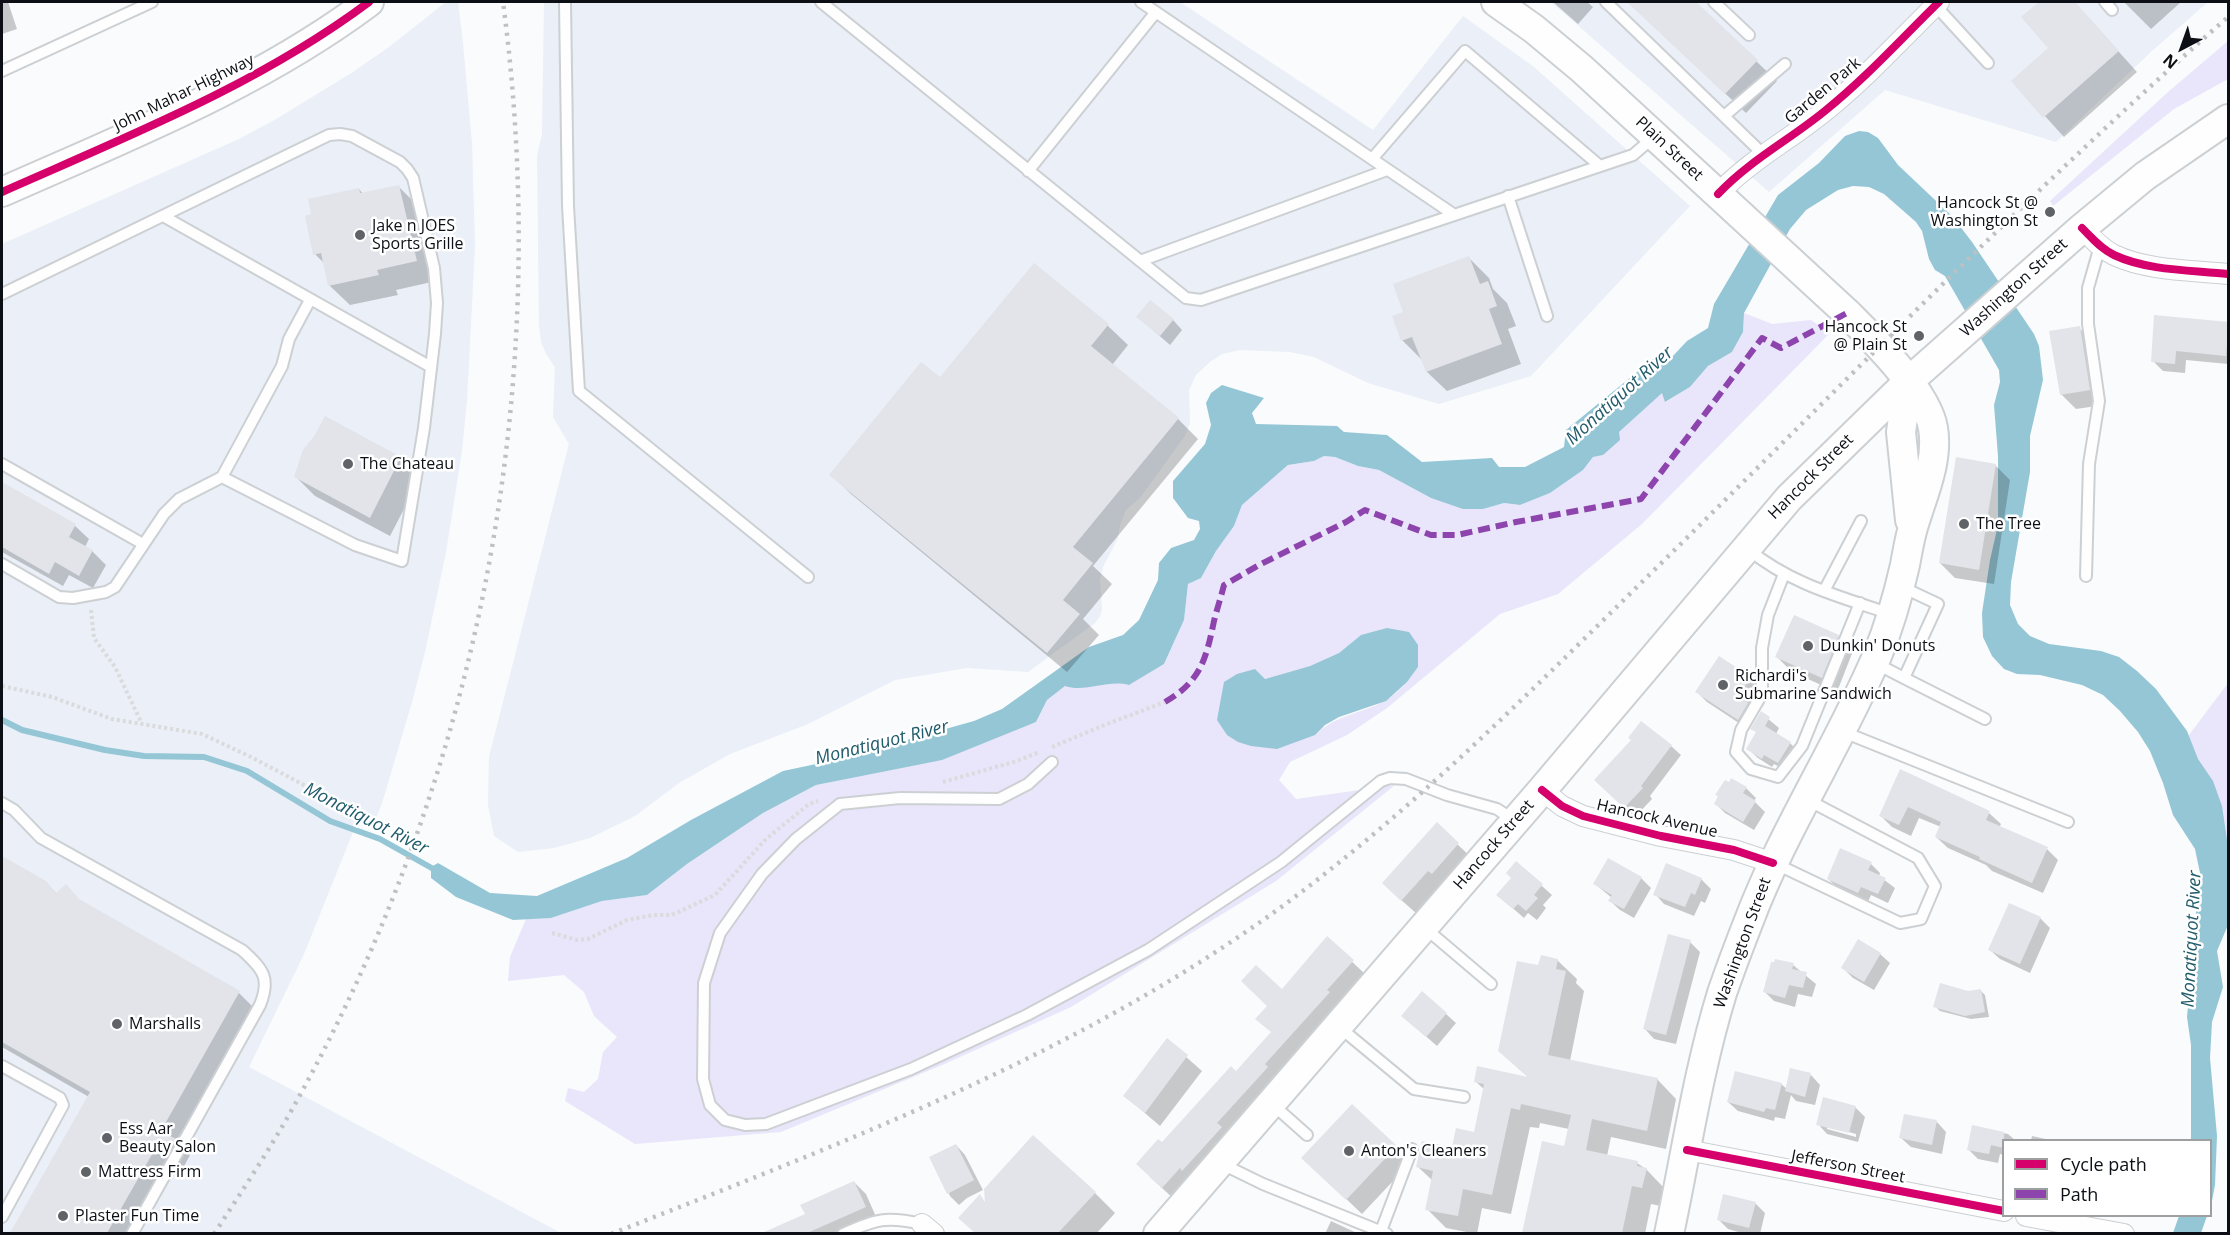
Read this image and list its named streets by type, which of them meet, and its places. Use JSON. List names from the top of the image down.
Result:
{
  "streets": {
    "main road": [
      "John Mahar Highway",
      "Plain Street",
      "Washington Street",
      "Hancock Street"
    ],
    "street": ["Garden Park", "Hancock Avenue", "Jefferson Street"]
  },
  "crossings": [
    ["Garden Park", "Plain Street"],
    ["Plain Street", "Washington Street"],
    ["Plain Street", "Hancock Street"],
    ["Washington Street", "Hancock Street"],
    ["Washington Street", "Hancock Avenue"],
    ["Washington Street", "Jefferson Street"],
    ["Hancock Street", "Hancock Avenue"]
  ],
  "water": ["Monatiquot River"],
  "places": [
    "Hancock St @ Washington St",
    "Jake n JOES Sports Grille",
    "Hancock St @ Plain St",
    "The Chateau",
    "The Tree",
    "Dunkin' Donuts",
    "Richardi's Submarine Sandwich",
    "Marshalls",
    "Ess Aar Beauty Salon",
    "Anton's Cleaners",
    "Mattress Firm",
    "Plaster Fun Time"
  ],
  "legend": ["Cycle path", "Path"],
  "north": "bottom left"
}
